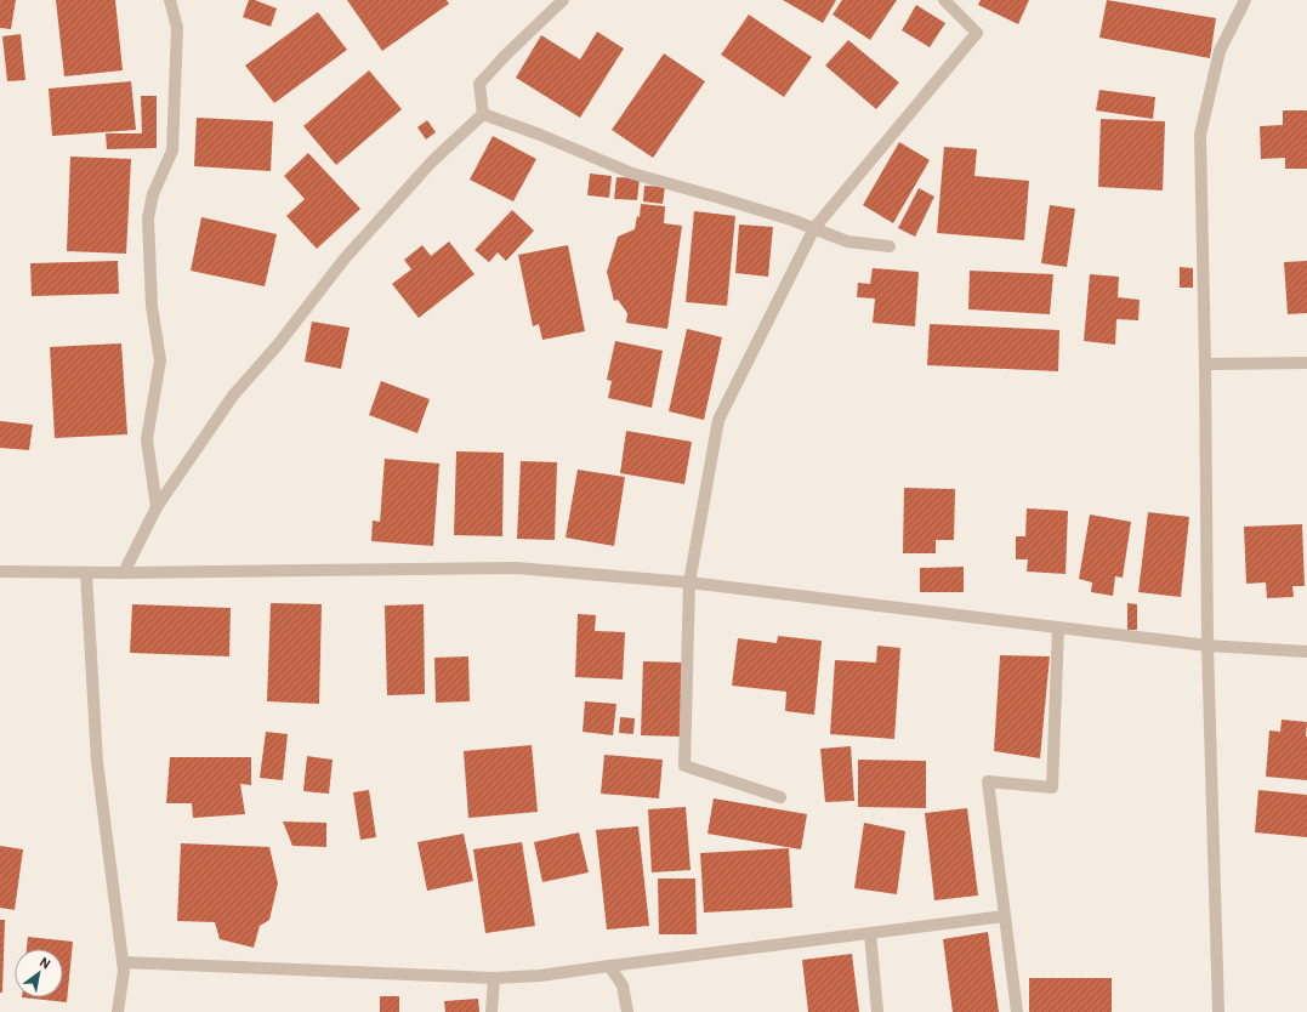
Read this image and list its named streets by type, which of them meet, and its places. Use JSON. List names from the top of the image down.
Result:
{
  "north": "top right"
}
